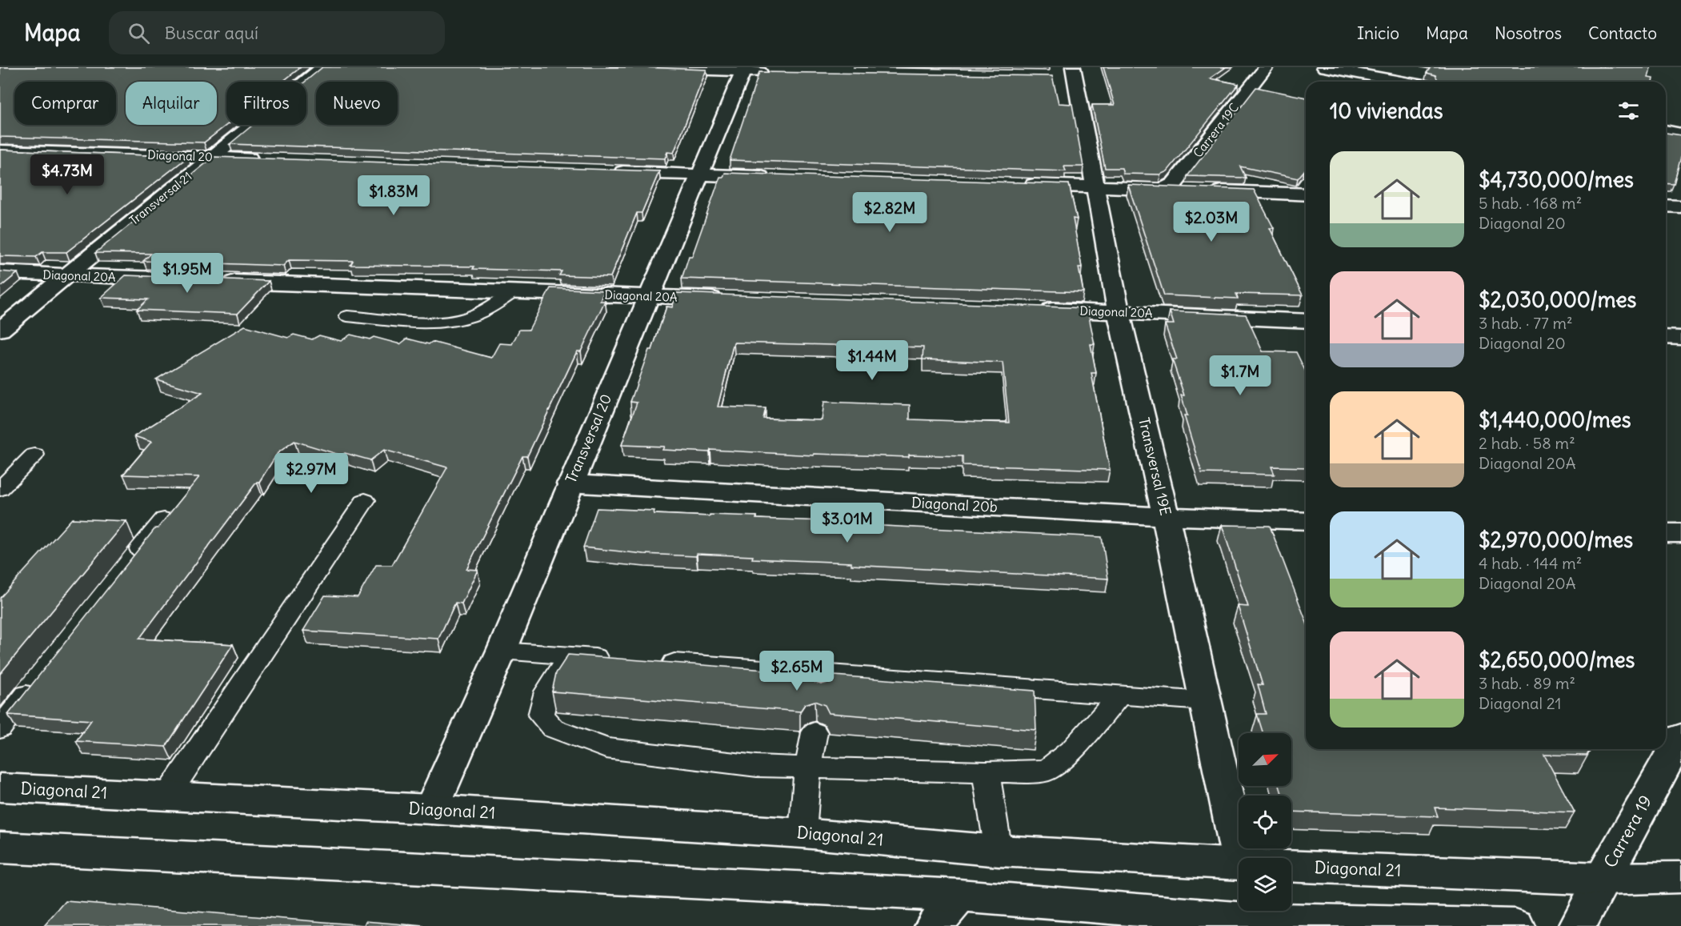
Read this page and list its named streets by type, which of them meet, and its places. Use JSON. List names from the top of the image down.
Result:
{
  "streets": {
    "main road": [
      "Carrera 19C",
      "Diagonal 20",
      "Transversal 21",
      "Diagonal 20A",
      "Transversal 20",
      "Transversal 19E",
      "Diagonal 20b",
      "Diagonal 21",
      "Carrera 19"
    ]
  },
  "crossings": [
    ["Diagonal 20", "Transversal 21"],
    ["Transversal 21", "Diagonal 20A"],
    ["Diagonal 20A", "Transversal 20"],
    ["Diagonal 20A", "Transversal 19E"],
    ["Transversal 20", "Diagonal 20b"],
    ["Transversal 20", "Diagonal 21"],
    ["Transversal 19E", "Diagonal 20b"],
    ["Diagonal 21", "Carrera 19"]
  ],
  "north": "top right",
  "page": {
    "header": "Mapa",
    "search": "Buscar aquí",
    "nav": [
      "Inicio",
      "Mapa",
      "Nosotros",
      "Contacto"
    ],
    "chip": [
      "Comprar",
      "Alquilar",
      "Filtros",
      "Nuevo"
    ],
    "heading": "10 viviendas",
    "list": [
      {
        "name": "$4,730,000/mes",
        "note": "5 hab. · 168 m² · Diagonal 20"
      },
      {
        "name": "$2,030,000/mes",
        "note": "3 hab. · 77 m² · Diagonal 20"
      },
      {
        "name": "$1,440,000/mes",
        "note": "2 hab. · 58 m² · Diagonal 20A"
      },
      {
        "name": "$2,970,000/mes",
        "note": "4 hab. · 144 m² · Diagonal 20A"
      },
      {
        "name": "$2,650,000/mes",
        "note": "3 hab. · 89 m² · Diagonal 21"
      }
    ],
    "price": [
      "$4.73M",
      "$1.83M",
      "$2.82M",
      "$2.03M",
      "$1.95M",
      "$1.44M",
      "$1.7M",
      "$2.97M",
      "$3.01M",
      "$2.65M"
    ]
  }
}
